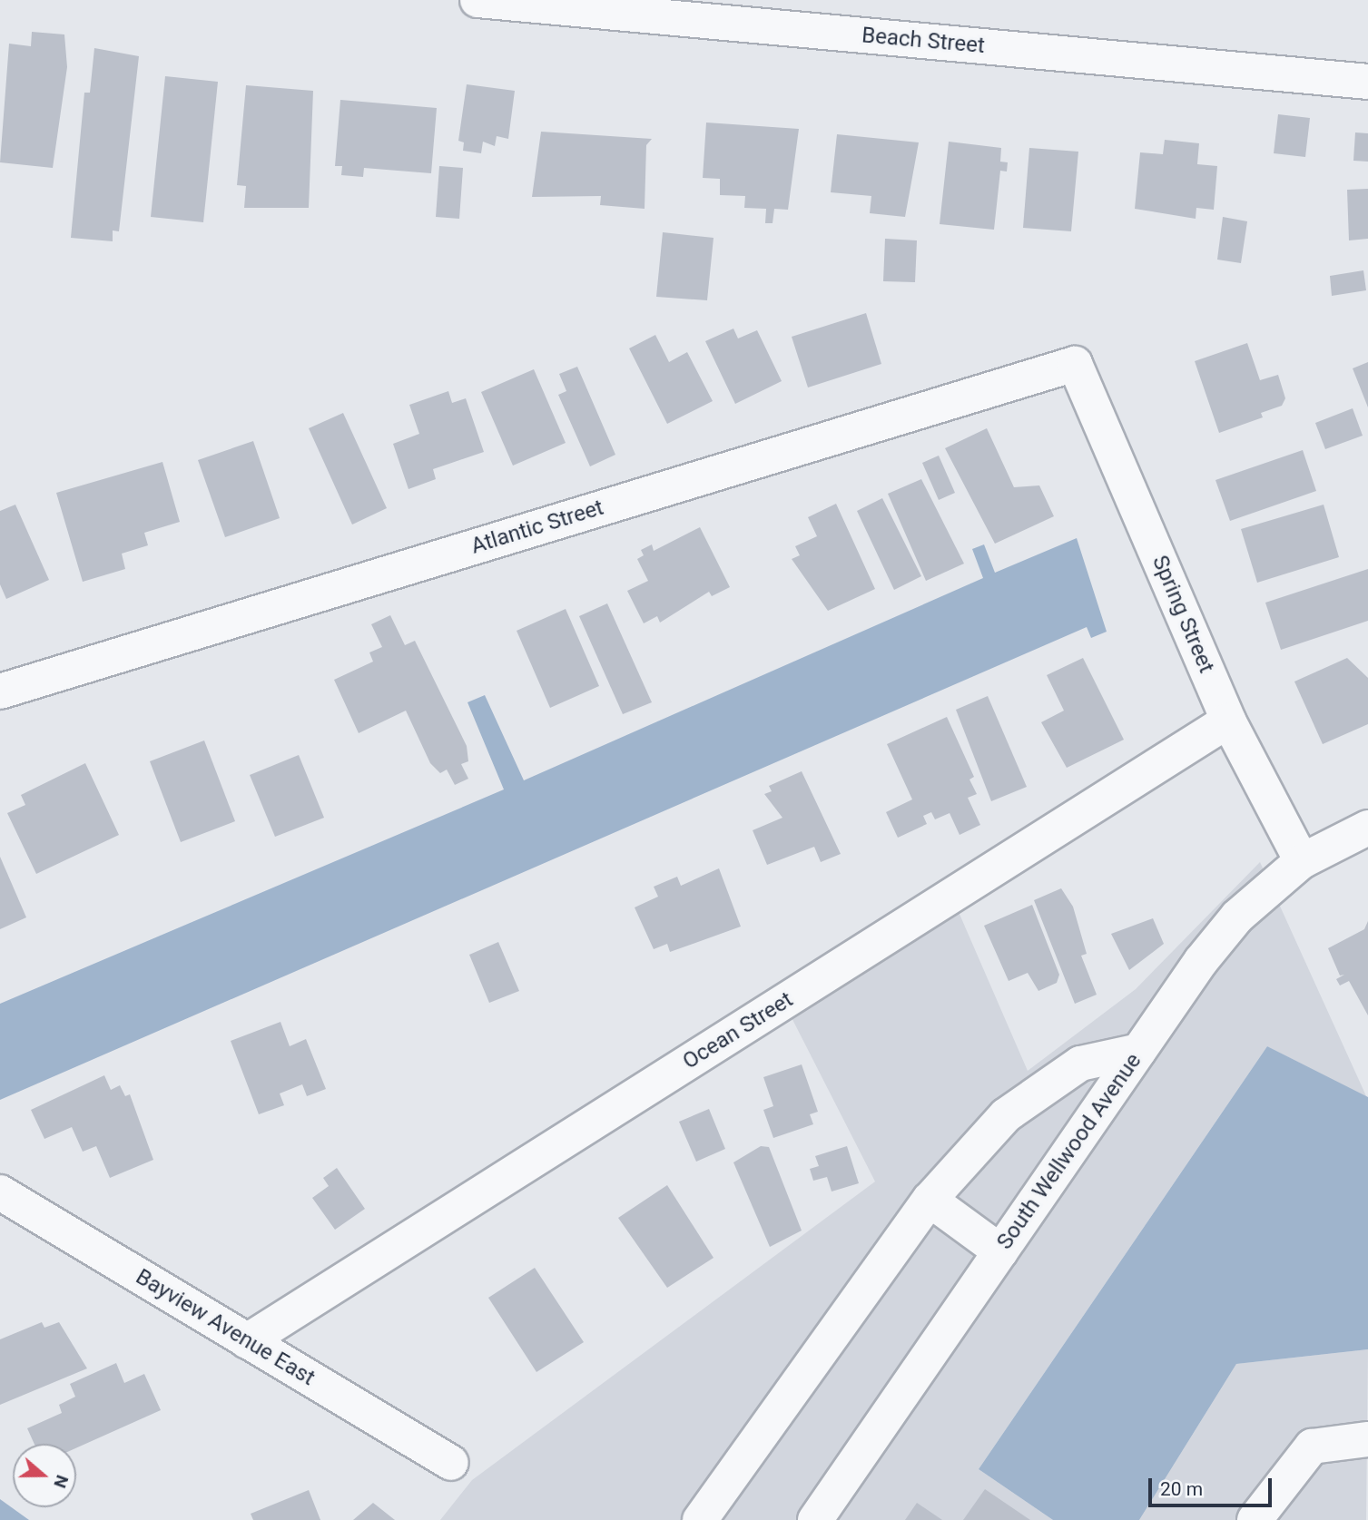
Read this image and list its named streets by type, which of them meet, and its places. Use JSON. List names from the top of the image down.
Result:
{
  "streets": {
    "street": [
      "Beach Street",
      "Atlantic Street",
      "Spring Street",
      "Ocean Street",
      "South Wellwood Avenue",
      "Bayview Avenue East"
    ]
  },
  "crossings": [
    ["Atlantic Street", "Spring Street"],
    ["Spring Street", "Ocean Street"],
    ["Spring Street", "South Wellwood Avenue"],
    ["Ocean Street", "Bayview Avenue East"]
  ],
  "scale_bar": "20 m",
  "north": "right"
}
